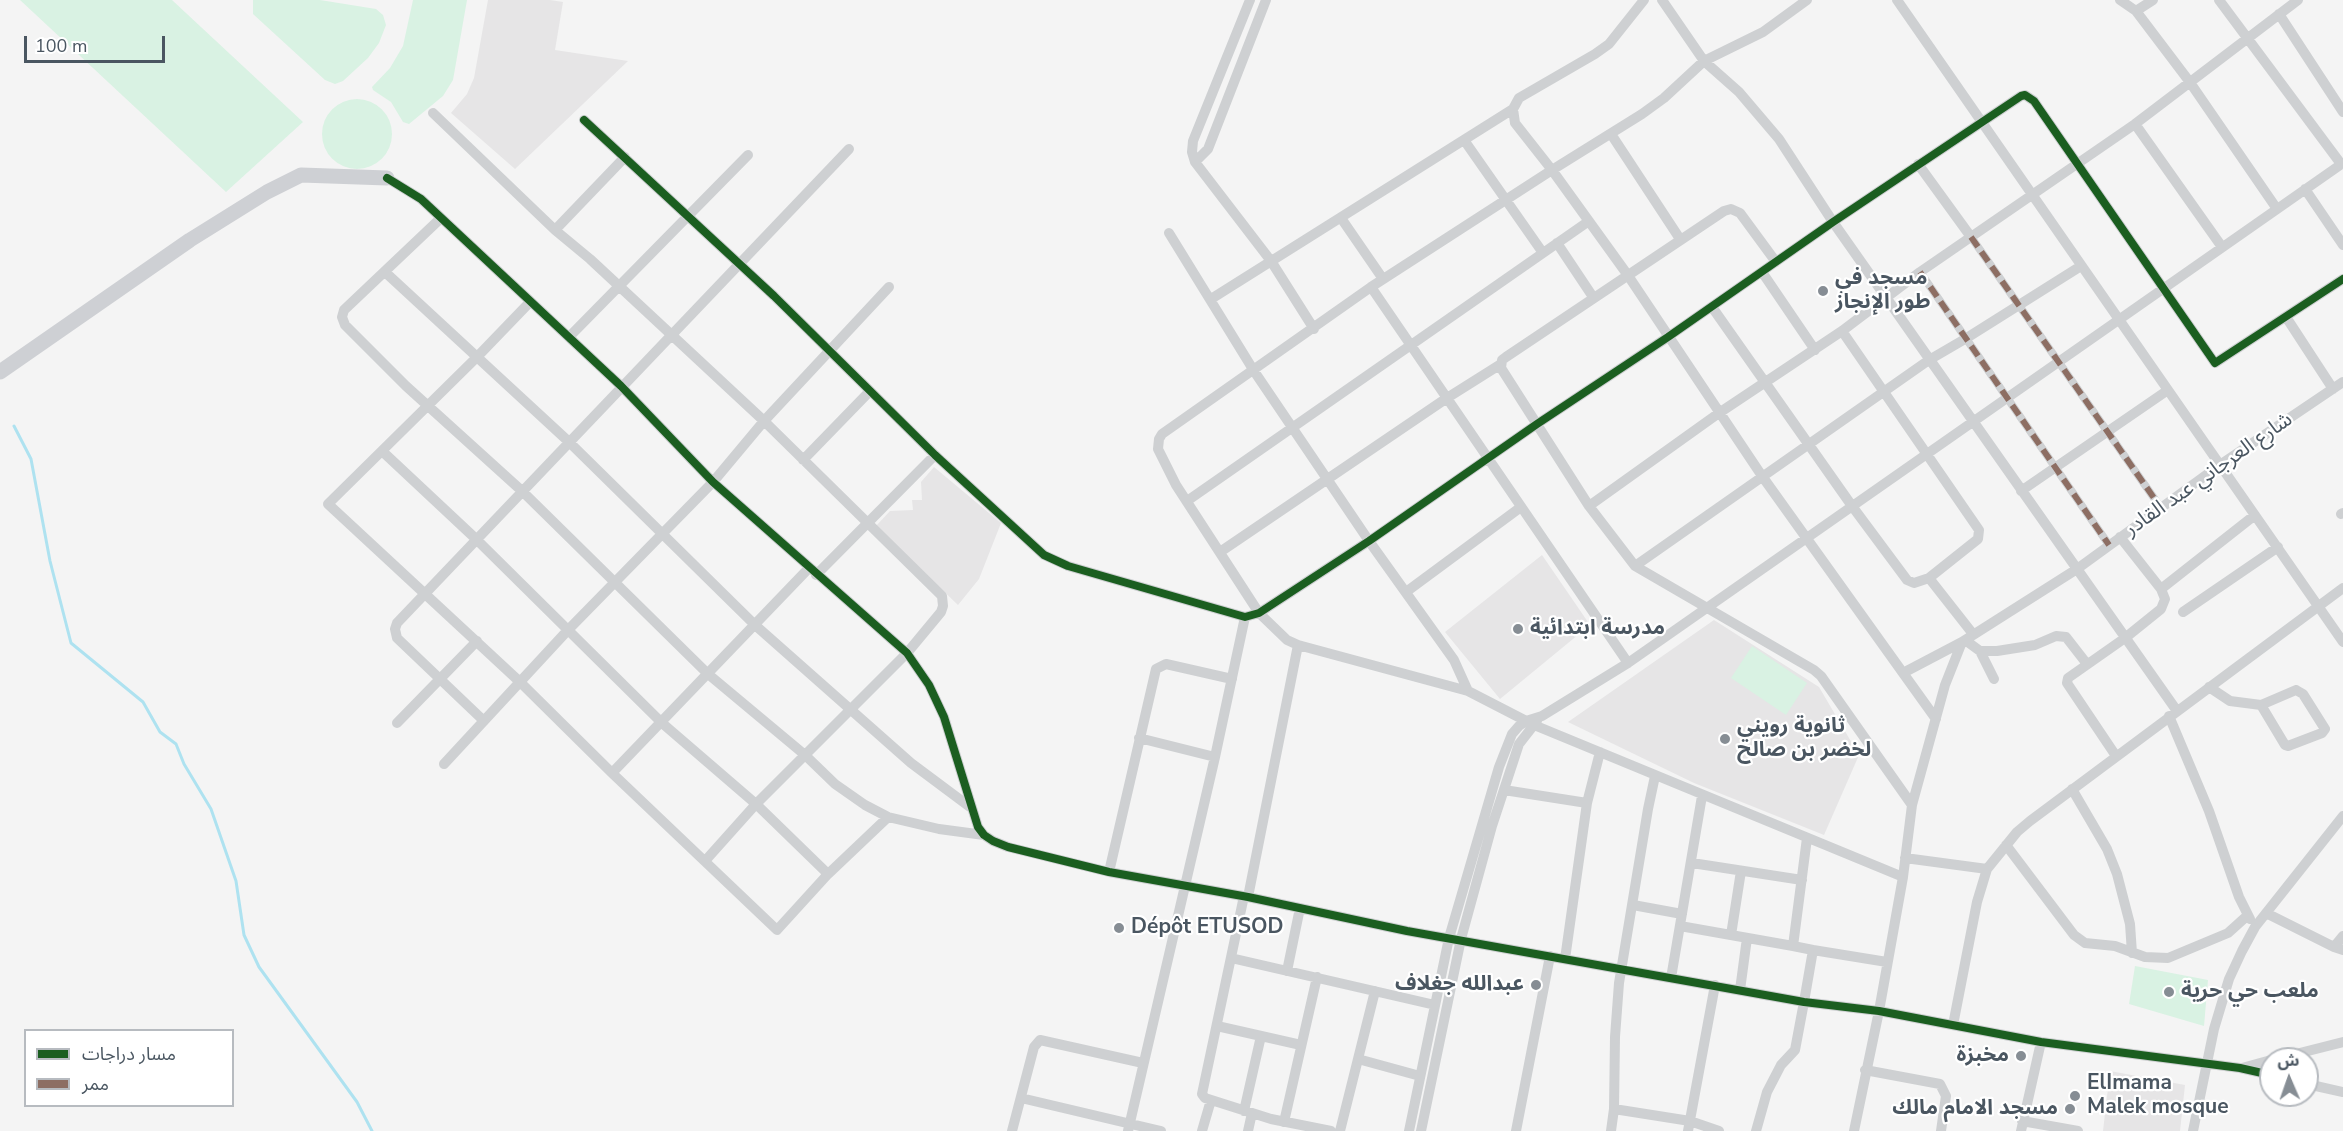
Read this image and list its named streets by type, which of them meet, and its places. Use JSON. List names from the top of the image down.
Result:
{
  "streets": {
    "street": ["شارع العرجاني عبد القادر"]
  },
  "places": [
    "مسجد في طور الإنجاز",
    "مدرسة ابتدائية",
    "ثانوية رويني لخضر بن صالح",
    "Dépôt ETUSOD",
    "عبدالله جغلاف",
    "ملعب حي حرية",
    "مخبزة",
    "ElImama Malek mosque",
    "مسجد الامام مالك"
  ],
  "legend": ["مسار دراجات", "ممر"],
  "scale_bar": "100 m",
  "north": "top"
}
